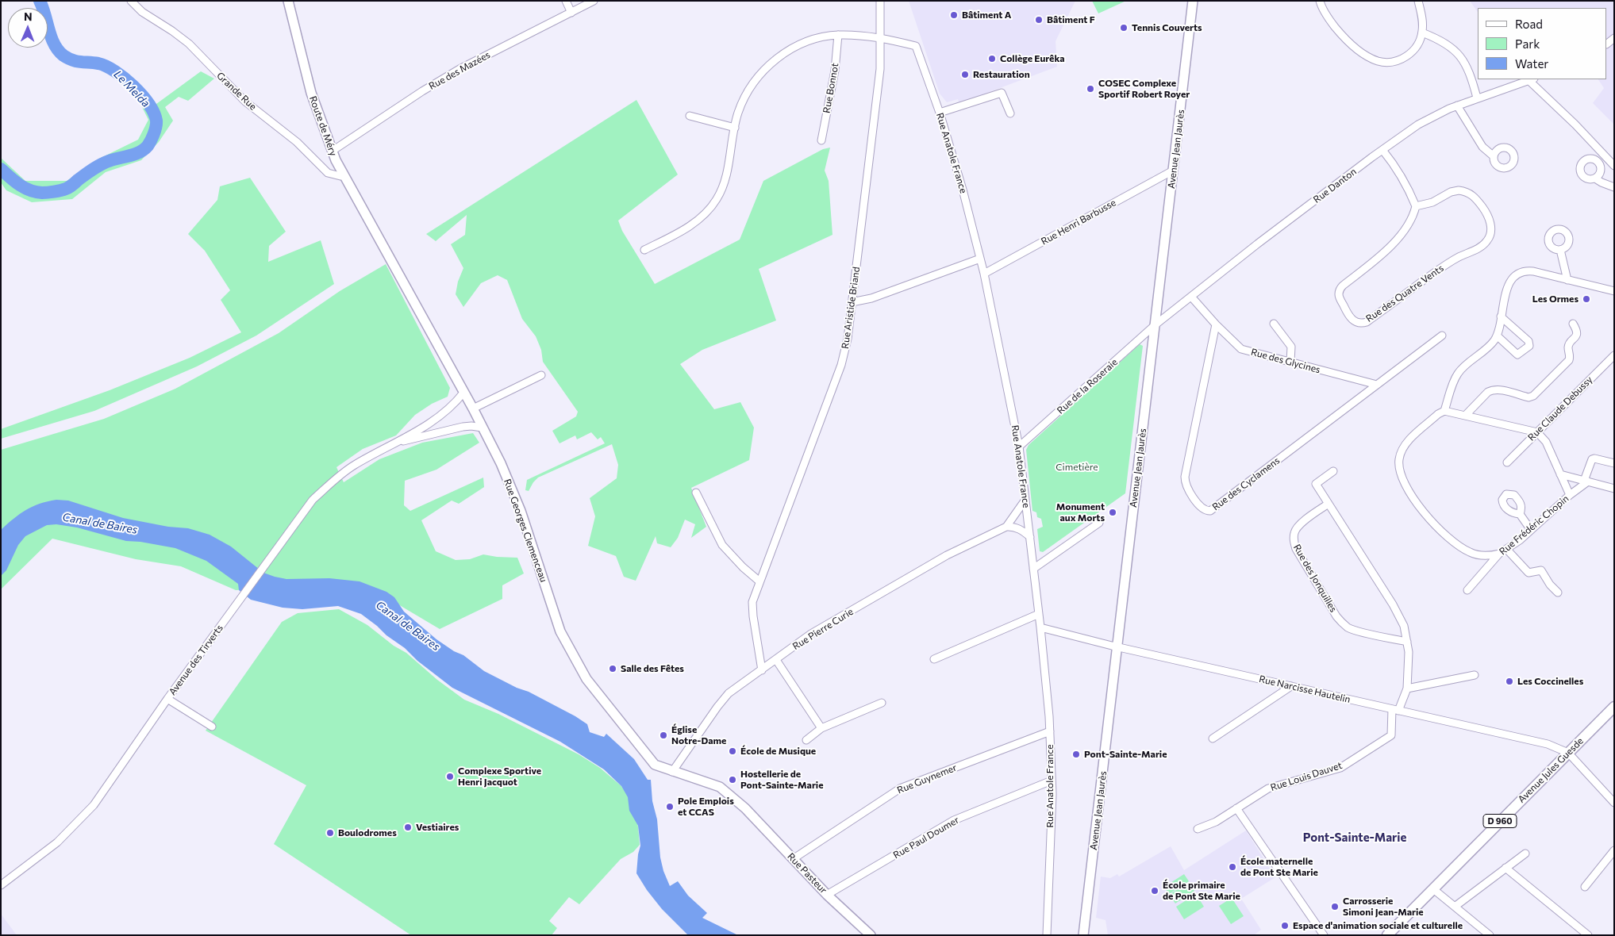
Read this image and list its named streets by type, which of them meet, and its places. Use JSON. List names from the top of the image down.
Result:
{
  "streets": {
    "main road": [
      "Route de Méry",
      "Avenue Jean Jaurès",
      "Rue Georges Clemenceau",
      "Avenue Jules Guesde",
      "D 960",
      "Rue Pasteur"
    ],
    "street": [
      "Rue des Mazées",
      "Rue Bonnot",
      "Grande Rue",
      "Rue Anatole France",
      "Rue Danton",
      "Rue Henri Barbusse",
      "Rue des Quatre Vents",
      "Rue Aristide Briand",
      "Rue des Glycines",
      "Rue de la Roseraie",
      "Rue Claude Debussy",
      "Rue des Cyclamens",
      "Rue Frédéric Chopin",
      "Rue des Jonquilles",
      "Rue Pierre Curie",
      "Avenue des Tirverts",
      "Rue Narcisse Hautelin",
      "Rue Louis Dauvet",
      "Rue Guynemer",
      "Rue Paul Doumer"
    ]
  },
  "crossings": [
    ["Rue des Mazées", "Route de Méry"],
    ["Grande Rue", "Route de Méry"],
    ["Route de Méry", "Rue Georges Clemenceau"],
    ["Avenue Jean Jaurès", "Rue Danton"],
    ["Avenue Jean Jaurès", "Rue Henri Barbusse"],
    ["Avenue Jean Jaurès", "Rue de la Roseraie"],
    ["Avenue Jean Jaurès", "Rue Narcisse Hautelin"],
    ["Rue Anatole France", "Rue Henri Barbusse"],
    ["Rue Anatole France", "Rue Aristide Briand"],
    ["Rue Anatole France", "Rue de la Roseraie"],
    ["Rue Anatole France", "Rue Pierre Curie"],
    ["Rue Anatole France", "Rue Narcisse Hautelin"],
    ["Rue Anatole France", "Rue Guynemer"],
    ["Rue Anatole France", "Rue Paul Doumer"],
    ["Rue Danton", "Rue des Glycines"],
    ["Rue Danton", "Rue de la Roseraie"],
    ["Rue Aristide Briand", "Rue Pierre Curie"],
    ["Rue des Glycines", "Rue des Cyclamens"],
    ["Rue Georges Clemenceau", "Avenue des Tirverts"],
    ["Rue Georges Clemenceau", "Rue Pasteur"],
    ["Rue Pierre Curie", "Rue Pasteur"],
    ["Rue Narcisse Hautelin", "Avenue Jules Guesde"],
    ["Rue Narcisse Hautelin", "Rue Louis Dauvet"],
    ["Rue Guynemer", "Rue Pasteur"],
    ["Rue Paul Doumer", "Rue Pasteur"]
  ],
  "districts": ["Pont-Sainte-Marie"],
  "water": ["Le Melda", "Canal de Baires"],
  "parks": ["Cimetière"],
  "places": [
    "Bâtiment A",
    "Bâtiment F",
    "Tennis Couverts",
    "Collège Eurêka",
    "Restauration",
    "COSEC Complexe Sportif Robert Royer",
    "Les Ormes",
    "Monument aux Morts",
    "Salle des Fêtes",
    "Les Coccinelles",
    "Église Notre-Dame",
    "École de Musique",
    "Pont-Sainte-Marie",
    "Complexe Sportive Henri Jacquot",
    "Hostellerie de Pont-Sainte-Marie",
    "Pole Emplois et CCAS",
    "Vestiaires",
    "Boulodromes",
    "École maternelle de Pont Ste Marie",
    "École primaire de Pont Ste Marie",
    "Carrosserie Simoni Jean-Marie",
    "Espace d'animation sociale et culturelle"
  ],
  "legend": ["Road", "Park", "Water"],
  "north": "top"
}
